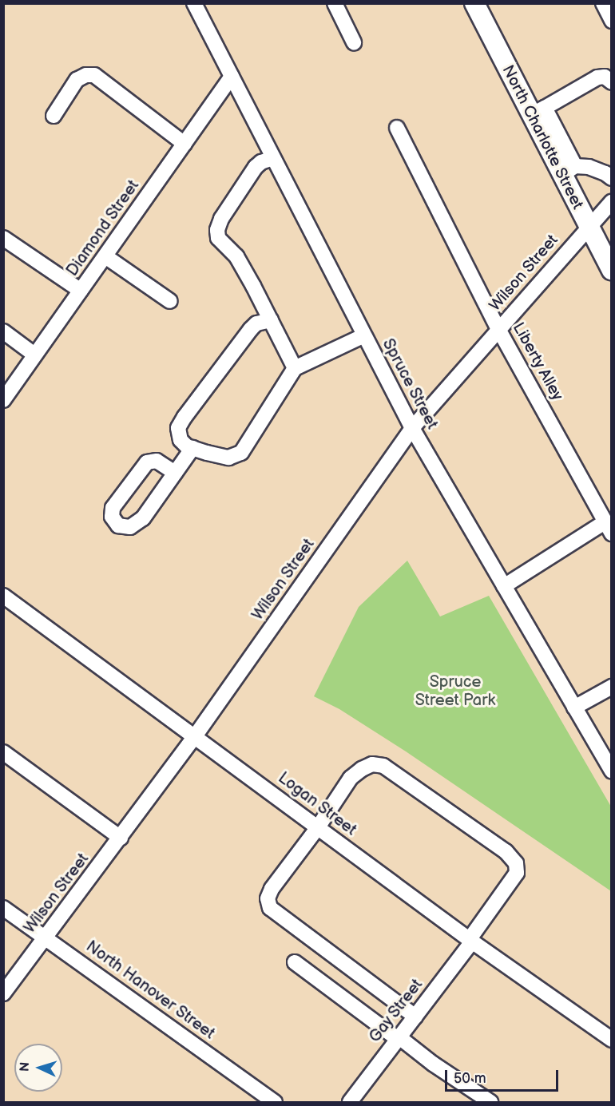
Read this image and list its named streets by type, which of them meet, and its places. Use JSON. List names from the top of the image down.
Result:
{
  "streets": {
    "main road": ["North Charlotte Street"],
    "street": [
      "Diamond Street",
      "Wilson Street",
      "Liberty Alley",
      "Spruce Street",
      "Logan Street",
      "North Hanover Street",
      "Gay Street"
    ]
  },
  "crossings": [
    ["North Charlotte Street", "Wilson Street"],
    ["Diamond Street", "Spruce Street"],
    ["Wilson Street", "Liberty Alley"],
    ["Wilson Street", "Spruce Street"],
    ["Wilson Street", "Logan Street"],
    ["Wilson Street", "North Hanover Street"],
    ["Logan Street", "Gay Street"]
  ],
  "parks": ["Spruce Street Park"],
  "scale_bar": "50 m",
  "north": "left"
}
